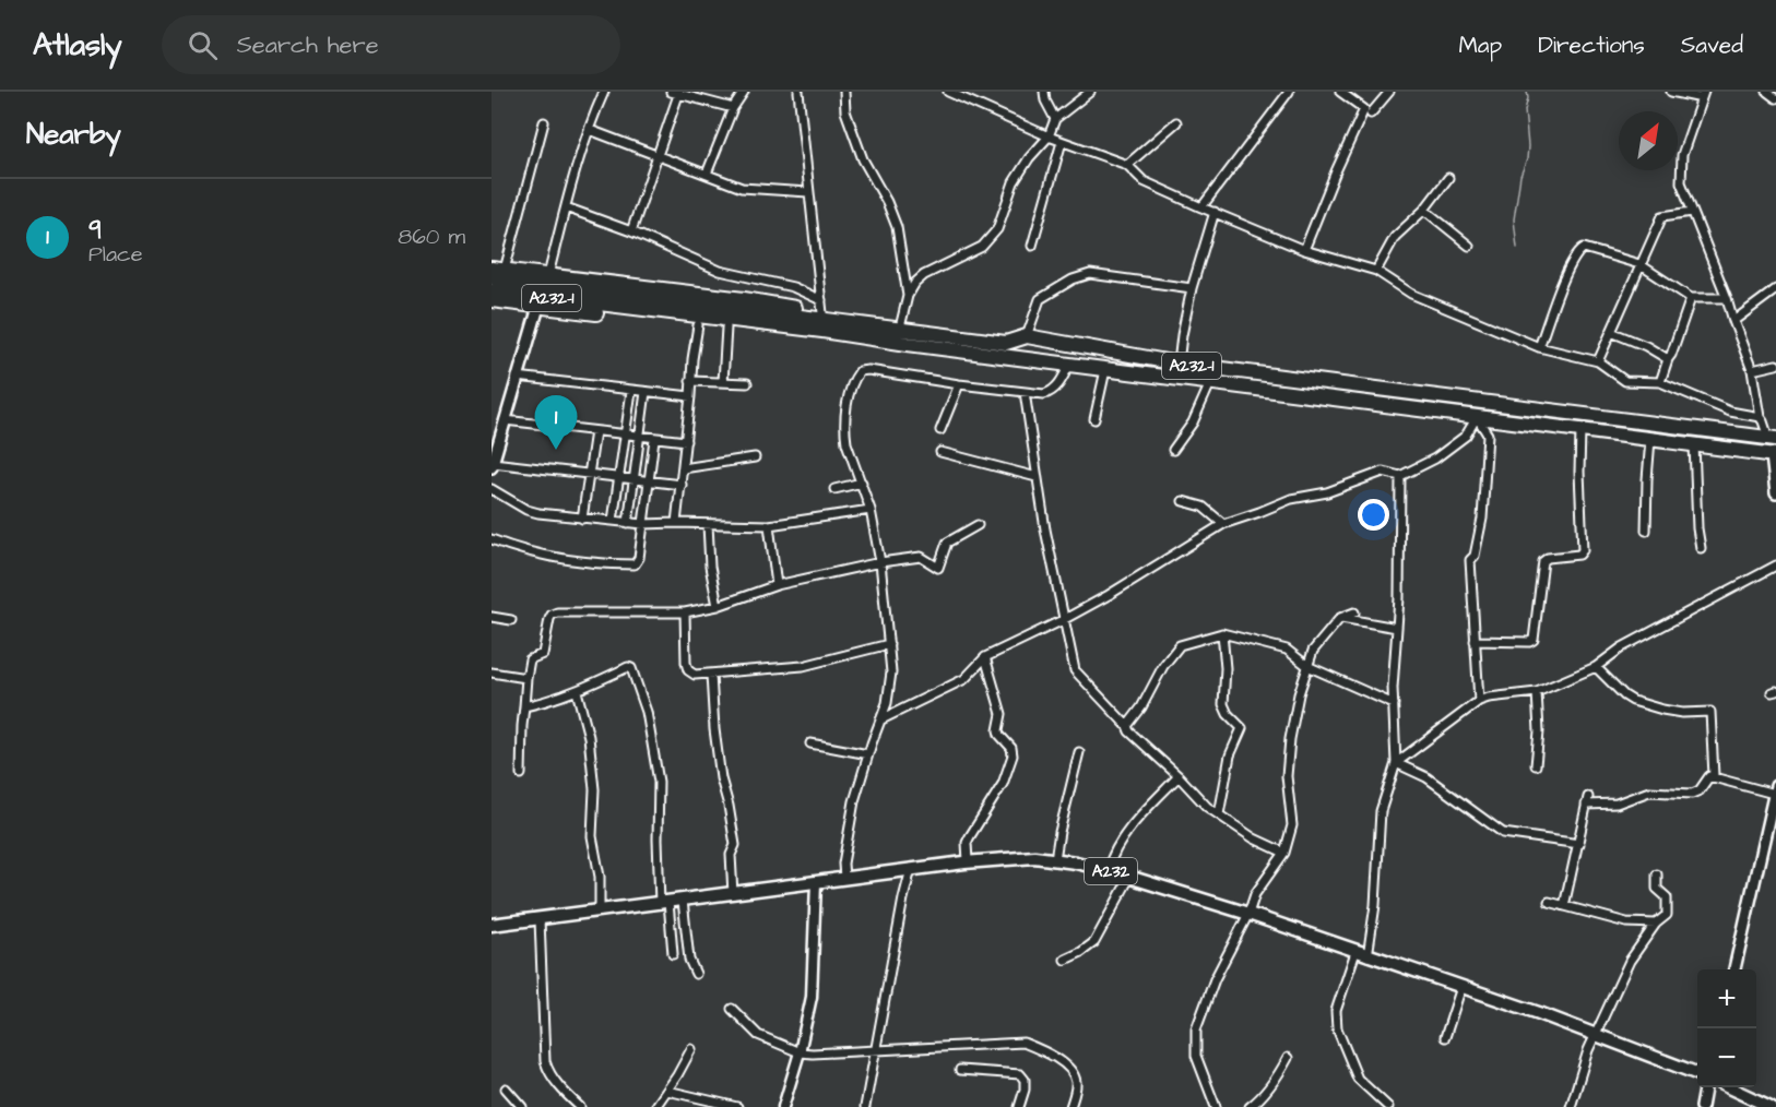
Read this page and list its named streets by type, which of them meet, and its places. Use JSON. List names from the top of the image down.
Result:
{
  "streets": {
    "highway": ["A232-1"],
    "main road": ["A232"]
  },
  "north": "top right",
  "page": {
    "header": "Atlasly",
    "search": "Search here",
    "nav": ["Map", "Directions", "Saved"],
    "heading": "Nearby",
    "list": [
      {
        "mark": "1",
        "name": "q",
        "note": "Place",
        "value": "860 m"
      }
    ],
    "pins": "1",
    "map_buttons": ["+", "−"]
  }
}
